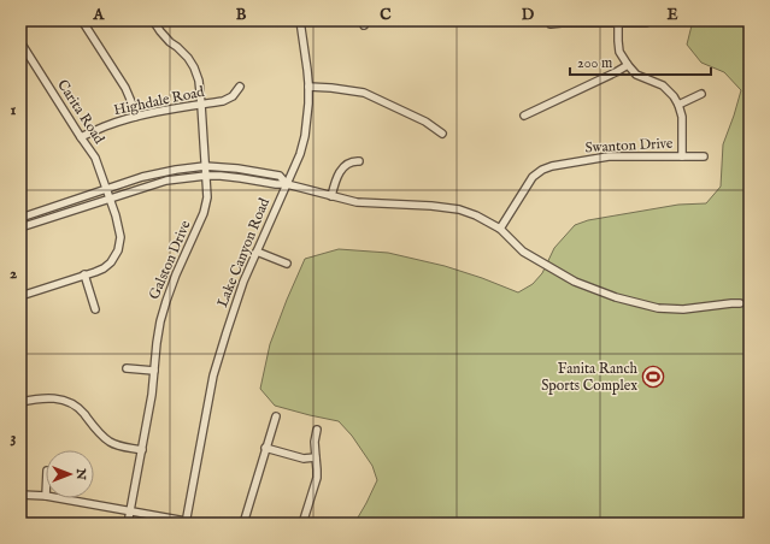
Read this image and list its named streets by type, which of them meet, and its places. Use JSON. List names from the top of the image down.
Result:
{
  "streets": {
    "street": [
      "Highdale Road",
      "Carita Road",
      "Swanton Drive",
      "Lake Canyon Road",
      "Galston Drive"
    ]
  },
  "crossings": [
    ["Highdale Road", "Carita Road"],
    ["Highdale Road", "Galston Drive"]
  ],
  "places": {
    "sports": ["Fanita Ranch Sports Complex"]
  },
  "scale_bar": "200 m",
  "north": "right",
  "grid": {
    "columns": [
      "A",
      "B",
      "C",
      "D",
      "E"
    ],
    "rows": ["1", "2", "3"]
  }
}
